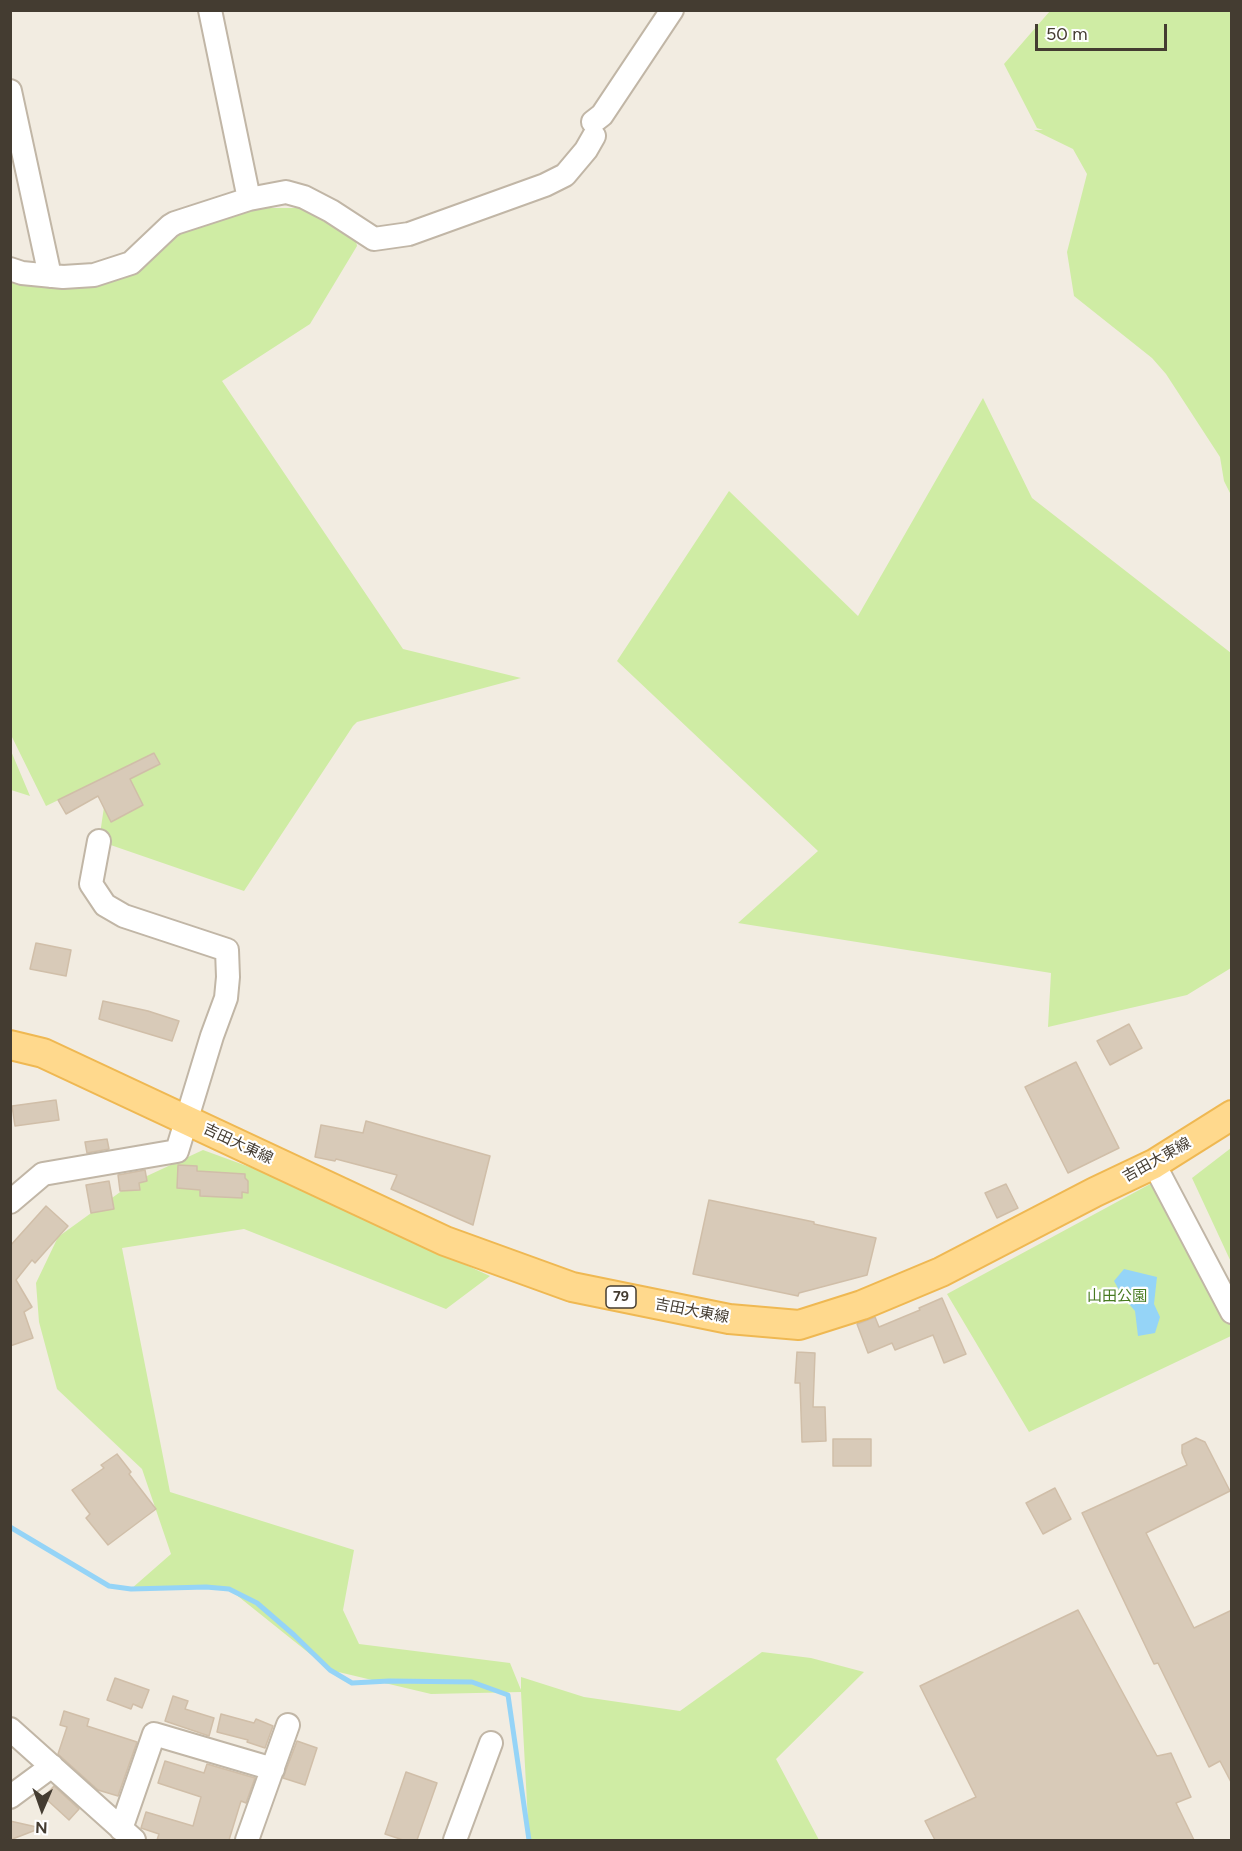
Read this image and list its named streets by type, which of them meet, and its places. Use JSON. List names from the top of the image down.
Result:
{
  "streets": {
    "main road": ["吉田大東線", "79"]
  },
  "parks": ["山田公園"],
  "scale_bar": "50 m",
  "north": "bottom"
}
